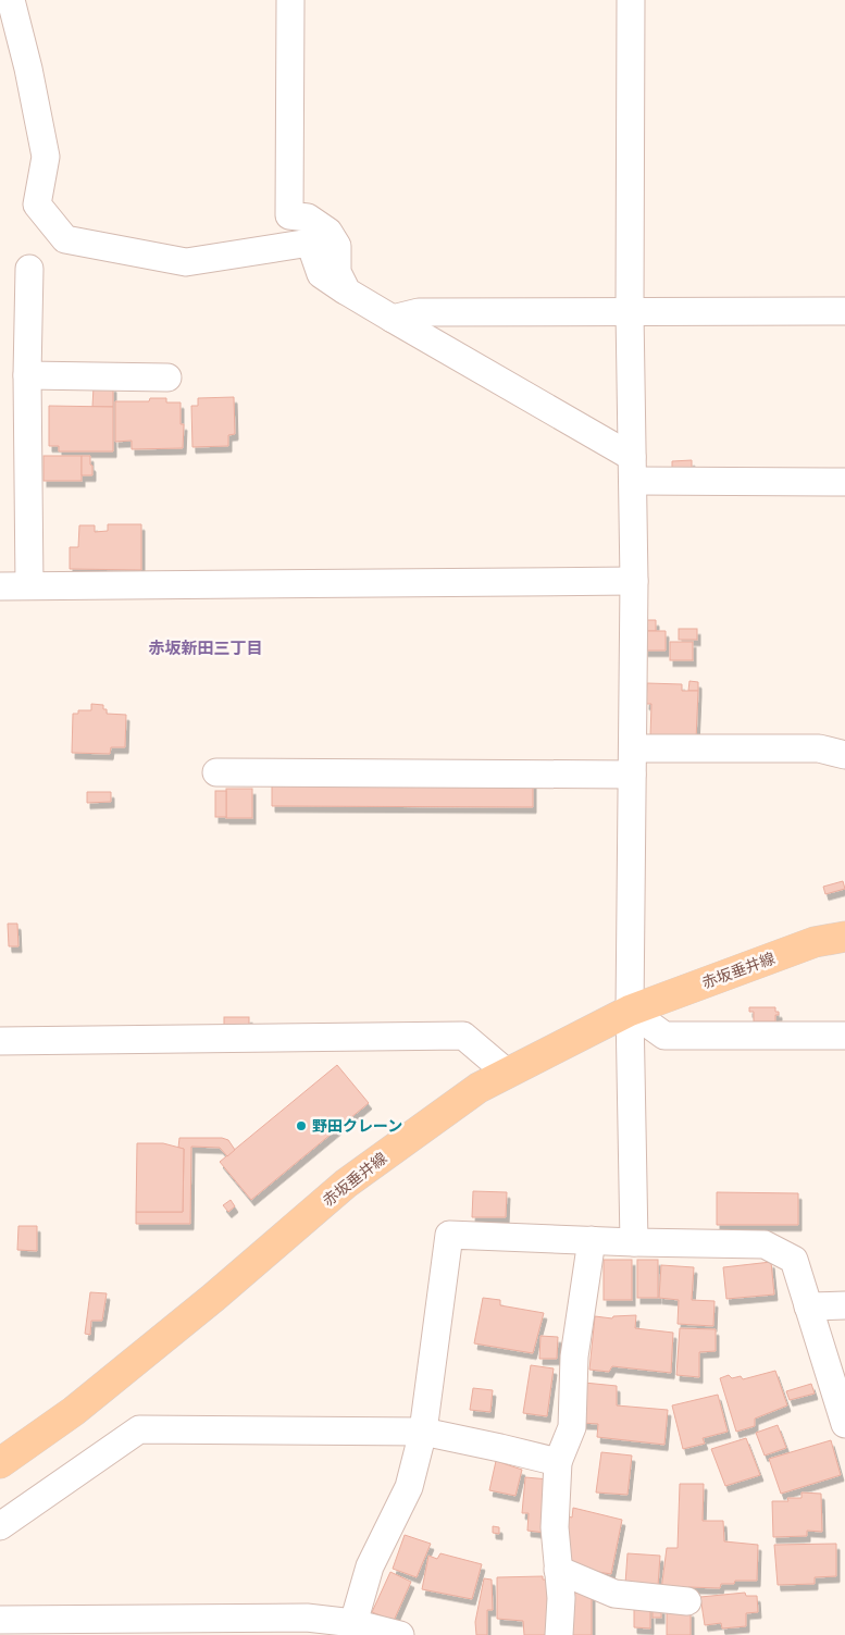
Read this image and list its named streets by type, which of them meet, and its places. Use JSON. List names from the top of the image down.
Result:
{
  "streets": {
    "main road": ["赤坂垂井線"]
  },
  "districts": ["赤坂新田三丁目"],
  "places": ["野田クレーン"]
}
